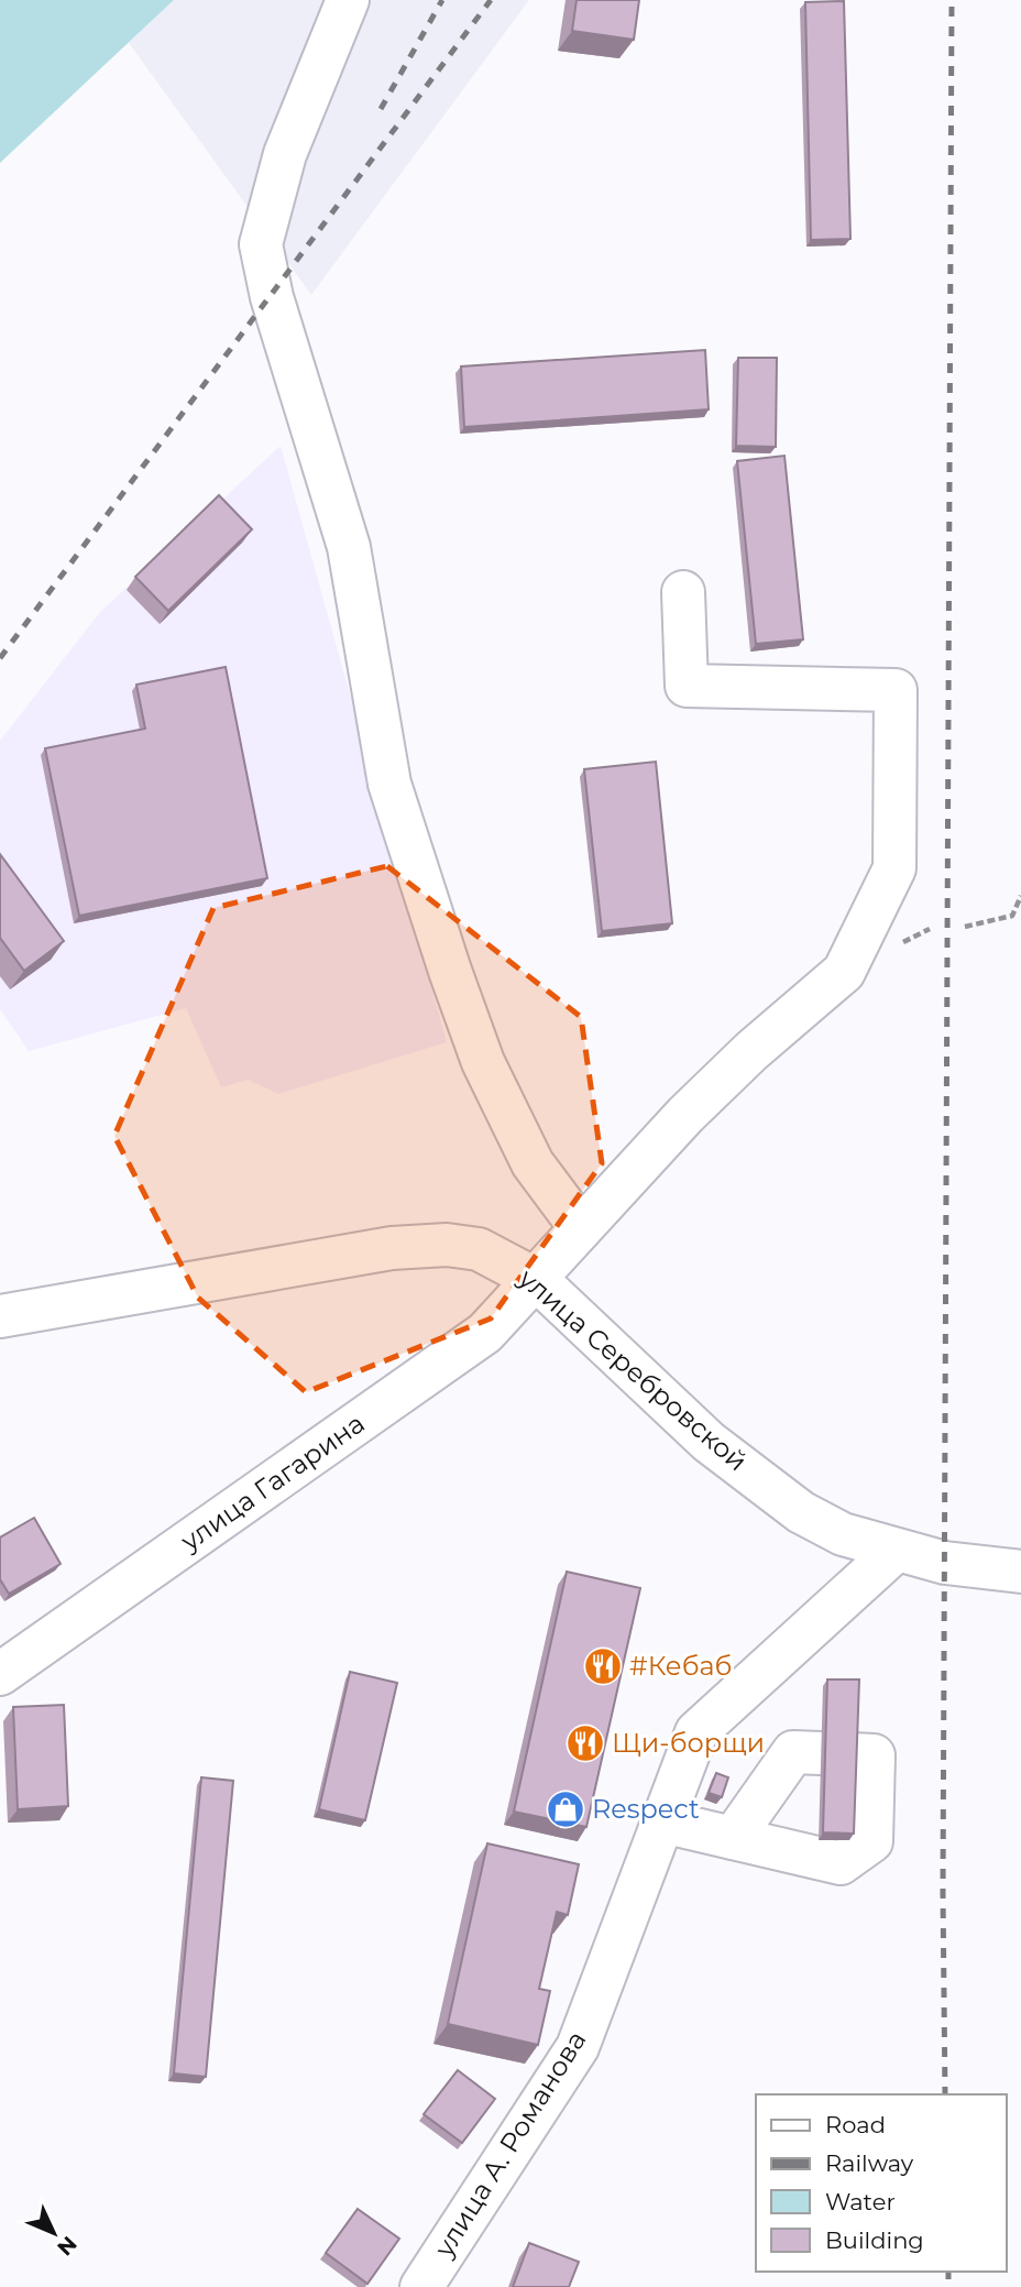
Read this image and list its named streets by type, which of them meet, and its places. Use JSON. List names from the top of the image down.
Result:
{
  "streets": {
    "street": ["улица Серебровской", "улица Гагарина", "улица А. Романова"]
  },
  "crossings": [
    ["улица Серебровской", "улица Гагарина"],
    ["улица Серебровской", "улица А. Романова"]
  ],
  "places": {
    "restaurant": ["#Кебаб", "Щи-борщи"],
    "shop": ["Respect"]
  },
  "legend": [
    "Road",
    "Railway",
    "Water",
    "Building"
  ],
  "north": "bottom right"
}
